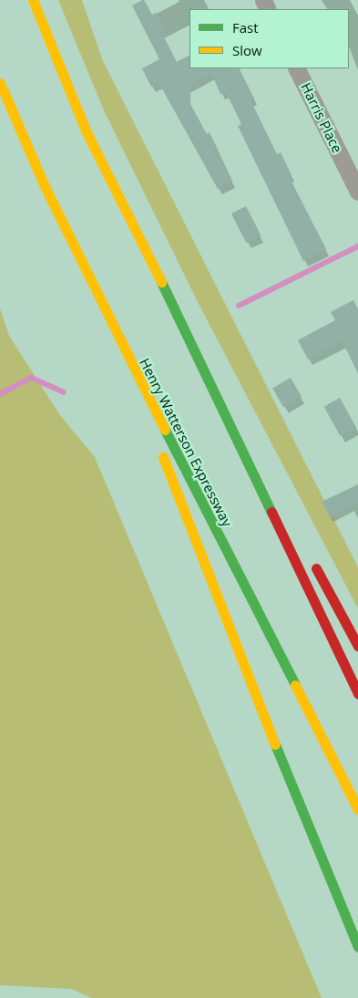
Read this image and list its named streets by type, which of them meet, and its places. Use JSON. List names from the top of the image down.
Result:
{
  "streets": {
    "highway": ["Henry Watterson Expressway"],
    "street": ["Harris Place"]
  },
  "legend": ["Fast", "Slow"]
}
